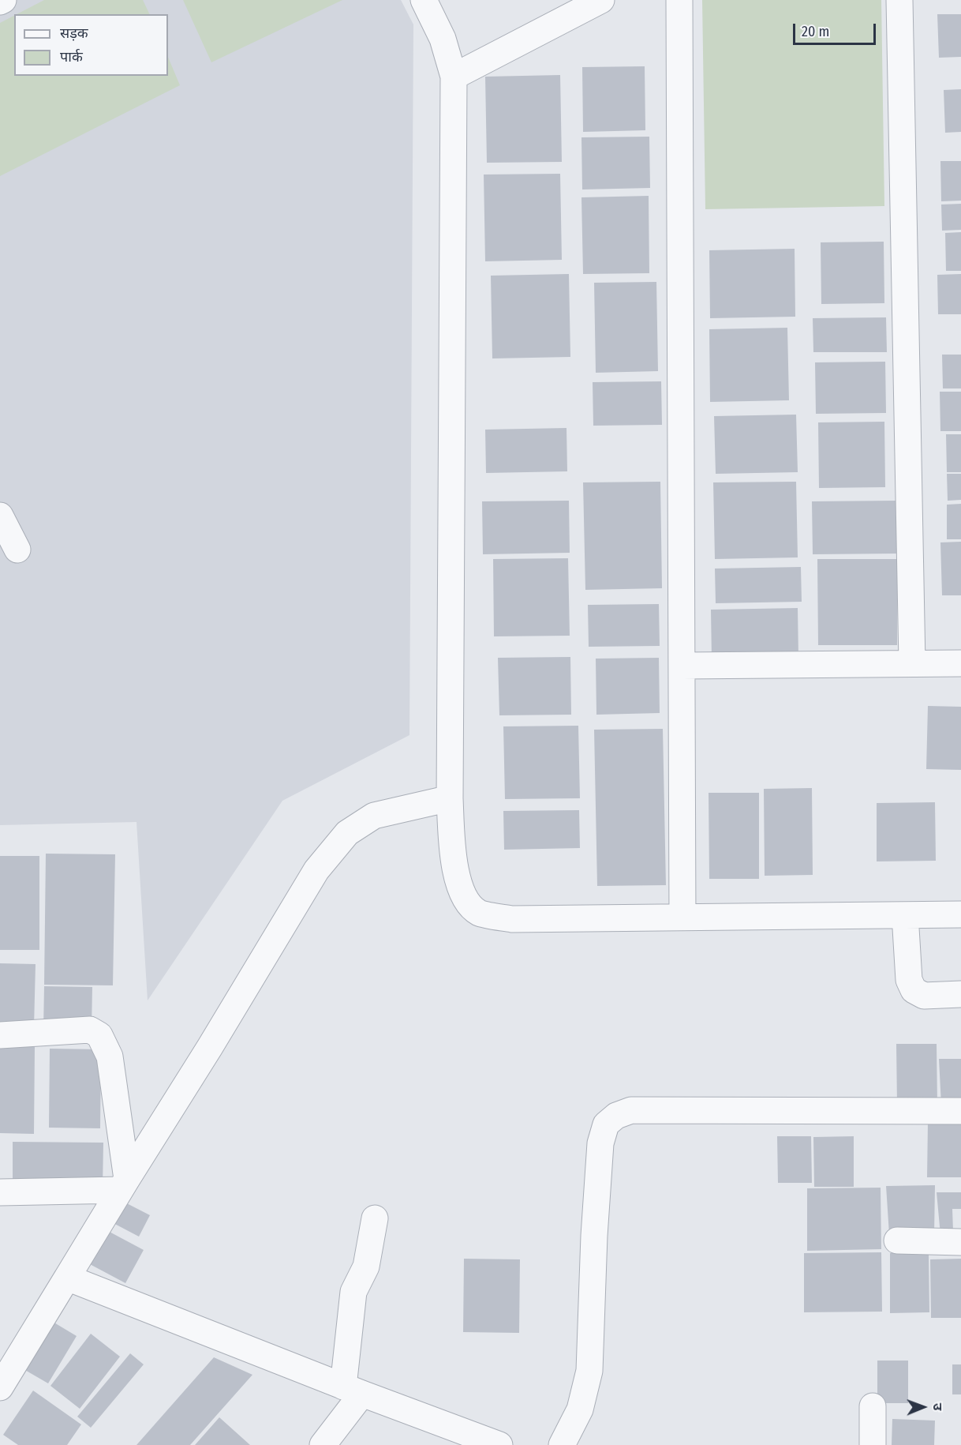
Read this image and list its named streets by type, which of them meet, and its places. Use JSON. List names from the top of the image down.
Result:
{
  "legend": ["सड़क", "पार्क"],
  "scale_bar": "20 m",
  "north": "right"
}
